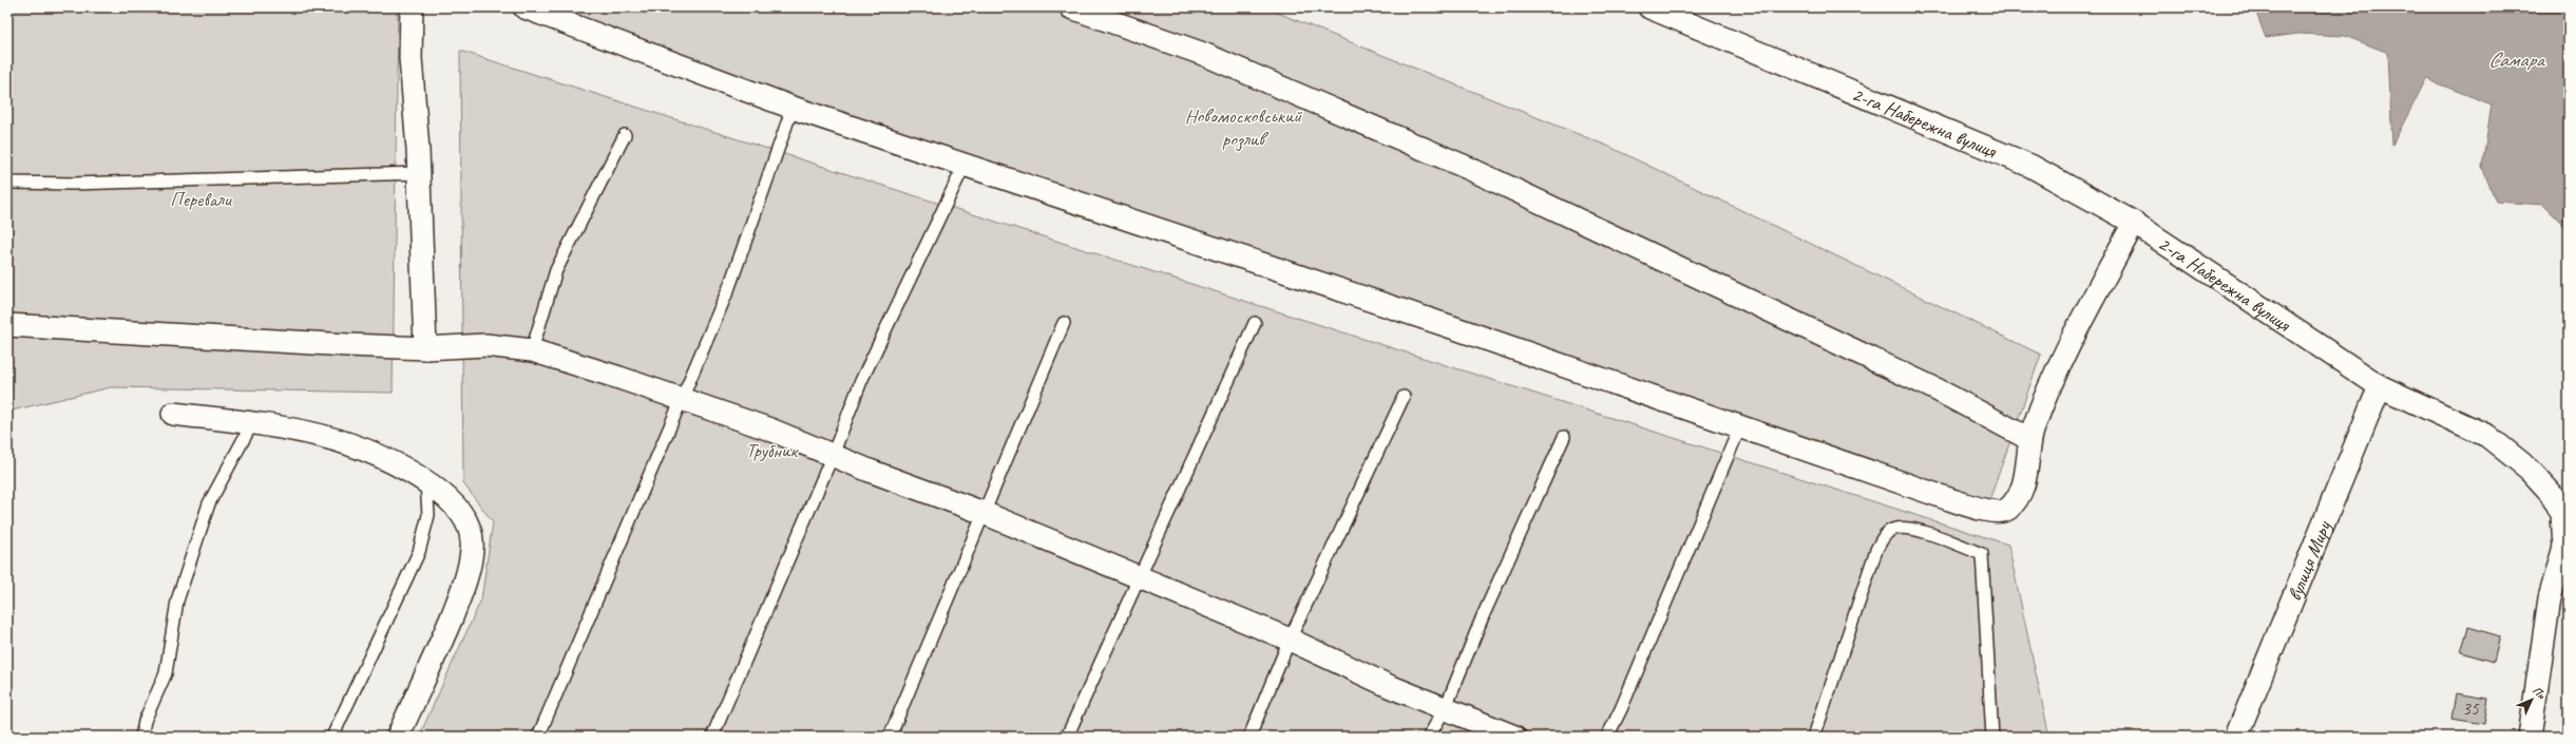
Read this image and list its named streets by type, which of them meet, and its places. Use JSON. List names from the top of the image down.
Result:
{
  "streets": {
    "street": ["2-га Набережна вулиця", "вулиця Миру"]
  },
  "crossings": [
    ["2-га Набережна вулиця", "вулиця Миру"]
  ],
  "water": ["Самара"],
  "parks": ["Новомосковський розлив", "Перевали", "Трубник"],
  "house_numbers": ["35"],
  "north": "top right"
}
